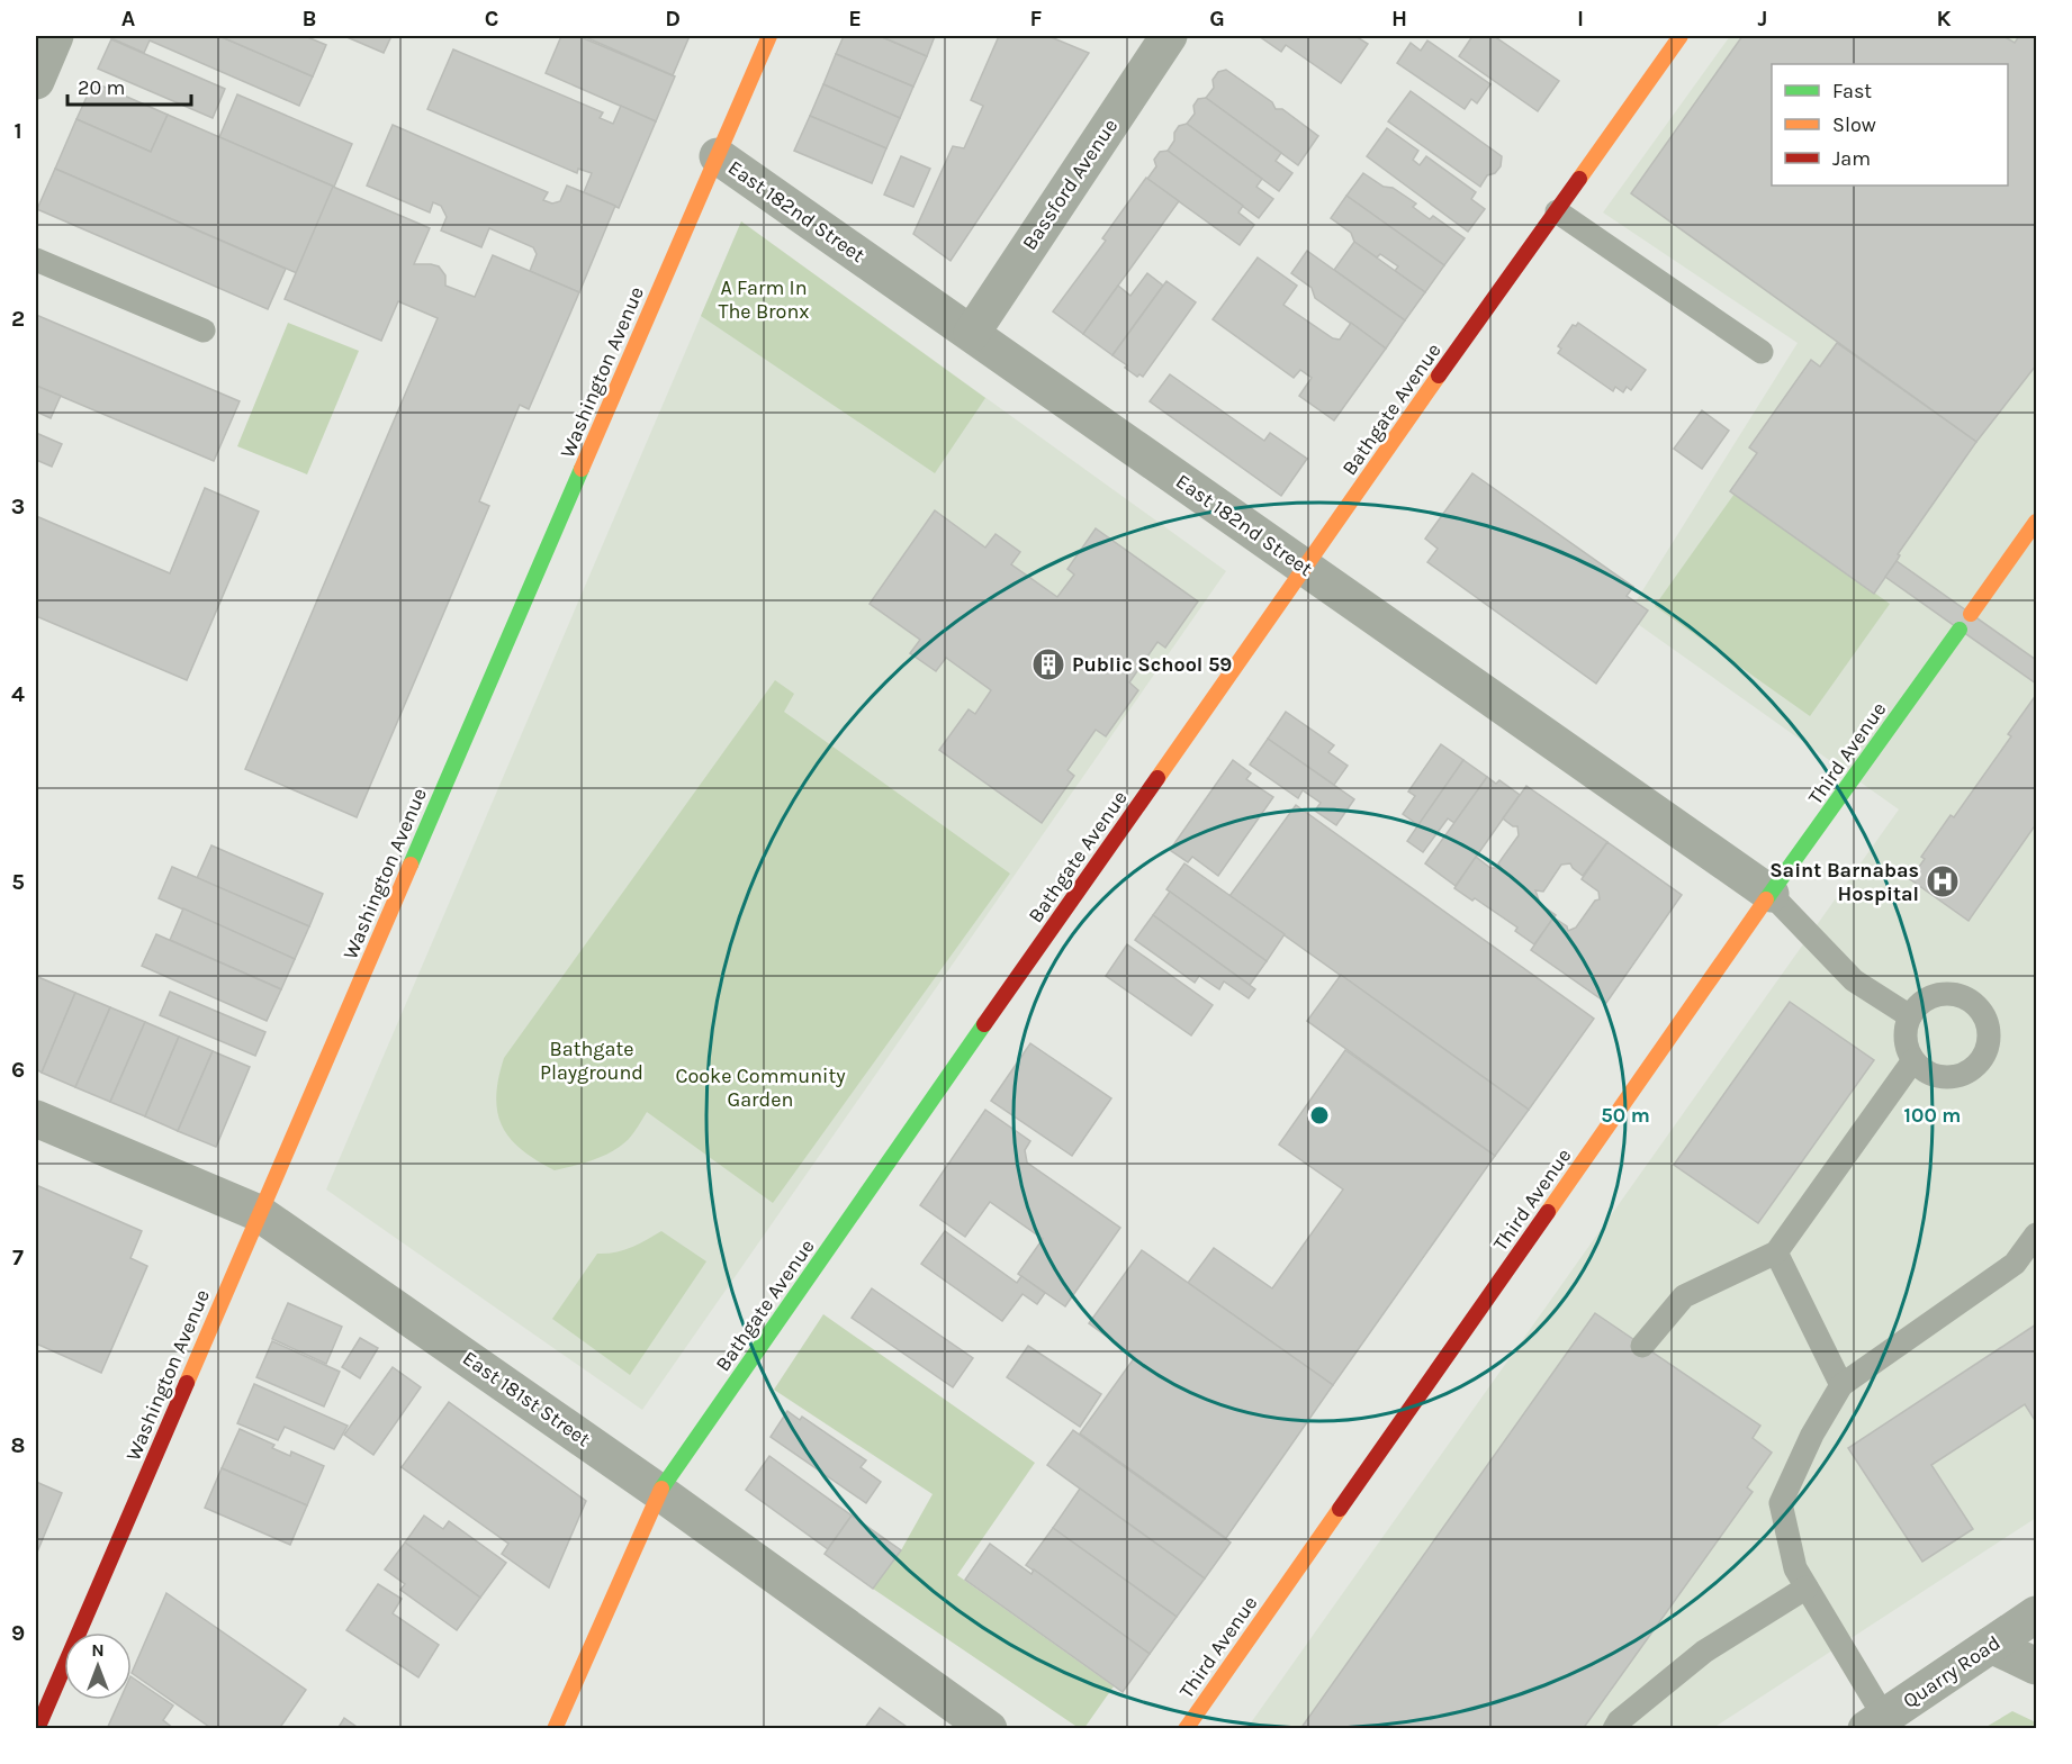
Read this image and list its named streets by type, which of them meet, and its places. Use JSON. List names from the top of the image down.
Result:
{
  "streets": {
    "street": [
      "Bassford Avenue",
      "East 182nd Street",
      "Washington Avenue",
      "Bathgate Avenue",
      "Third Avenue",
      "East 181st Street",
      "Quarry Road"
    ]
  },
  "crossings": [
    ["Bassford Avenue", "East 182nd Street"],
    ["East 182nd Street", "Washington Avenue"],
    ["East 182nd Street", "Bathgate Avenue"],
    ["East 182nd Street", "Third Avenue"],
    ["Washington Avenue", "East 181st Street"],
    ["Bathgate Avenue", "East 181st Street"]
  ],
  "parks": ["A Farm In The Bronx", "Bathgate Playground", "Cooke Community Garden"],
  "places": {
    "building": ["Public School 59"],
    "hospital": ["Saint Barnabas Hospital"]
  },
  "legend": ["Fast", "Slow", "Jam"],
  "scale_bar": "20 m",
  "north": "top",
  "grid": {
    "columns": [
      "A",
      "B",
      "C",
      "D",
      "E",
      "F",
      "G",
      "H",
      "I",
      "J",
      "K"
    ],
    "rows": [
      "1",
      "2",
      "3",
      "4",
      "5",
      "6",
      "7",
      "8",
      "9"
    ]
  },
  "rings": ["50 m", "100 m"]
}
